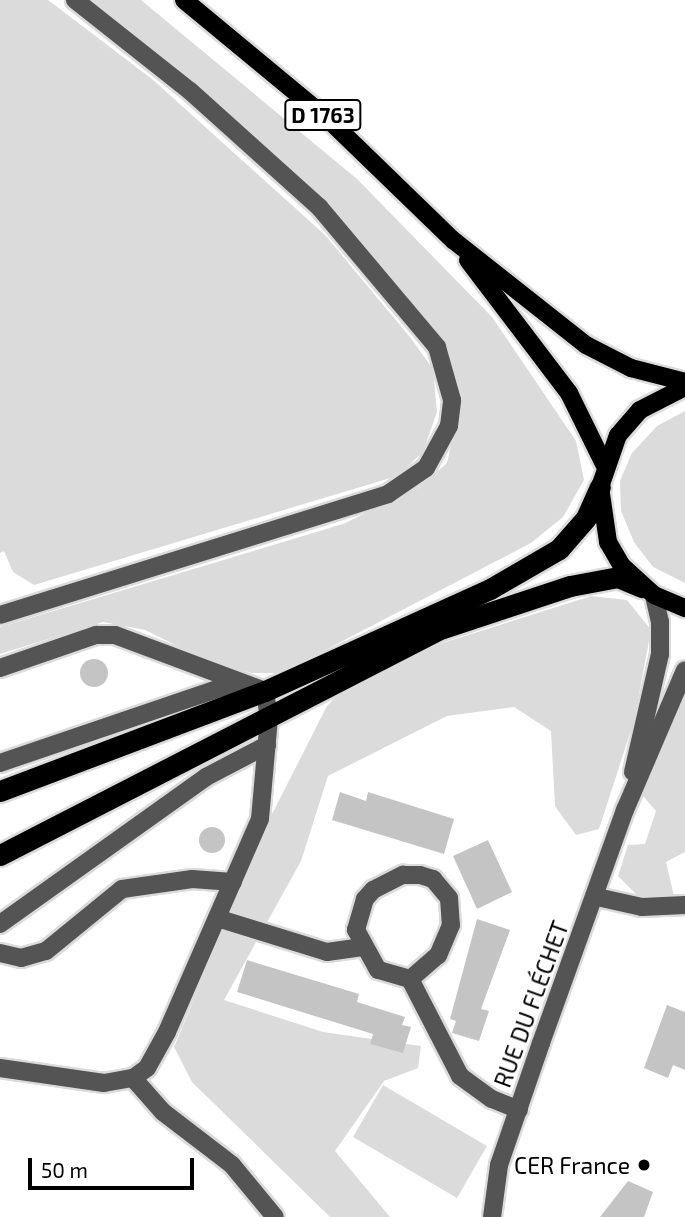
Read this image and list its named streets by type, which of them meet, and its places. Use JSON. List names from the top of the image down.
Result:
{
  "streets": {
    "main road": ["D 1763"],
    "street": ["RUE DU FLÉCHET"]
  },
  "places": ["CER France"],
  "scale_bar": "50 m"
}
